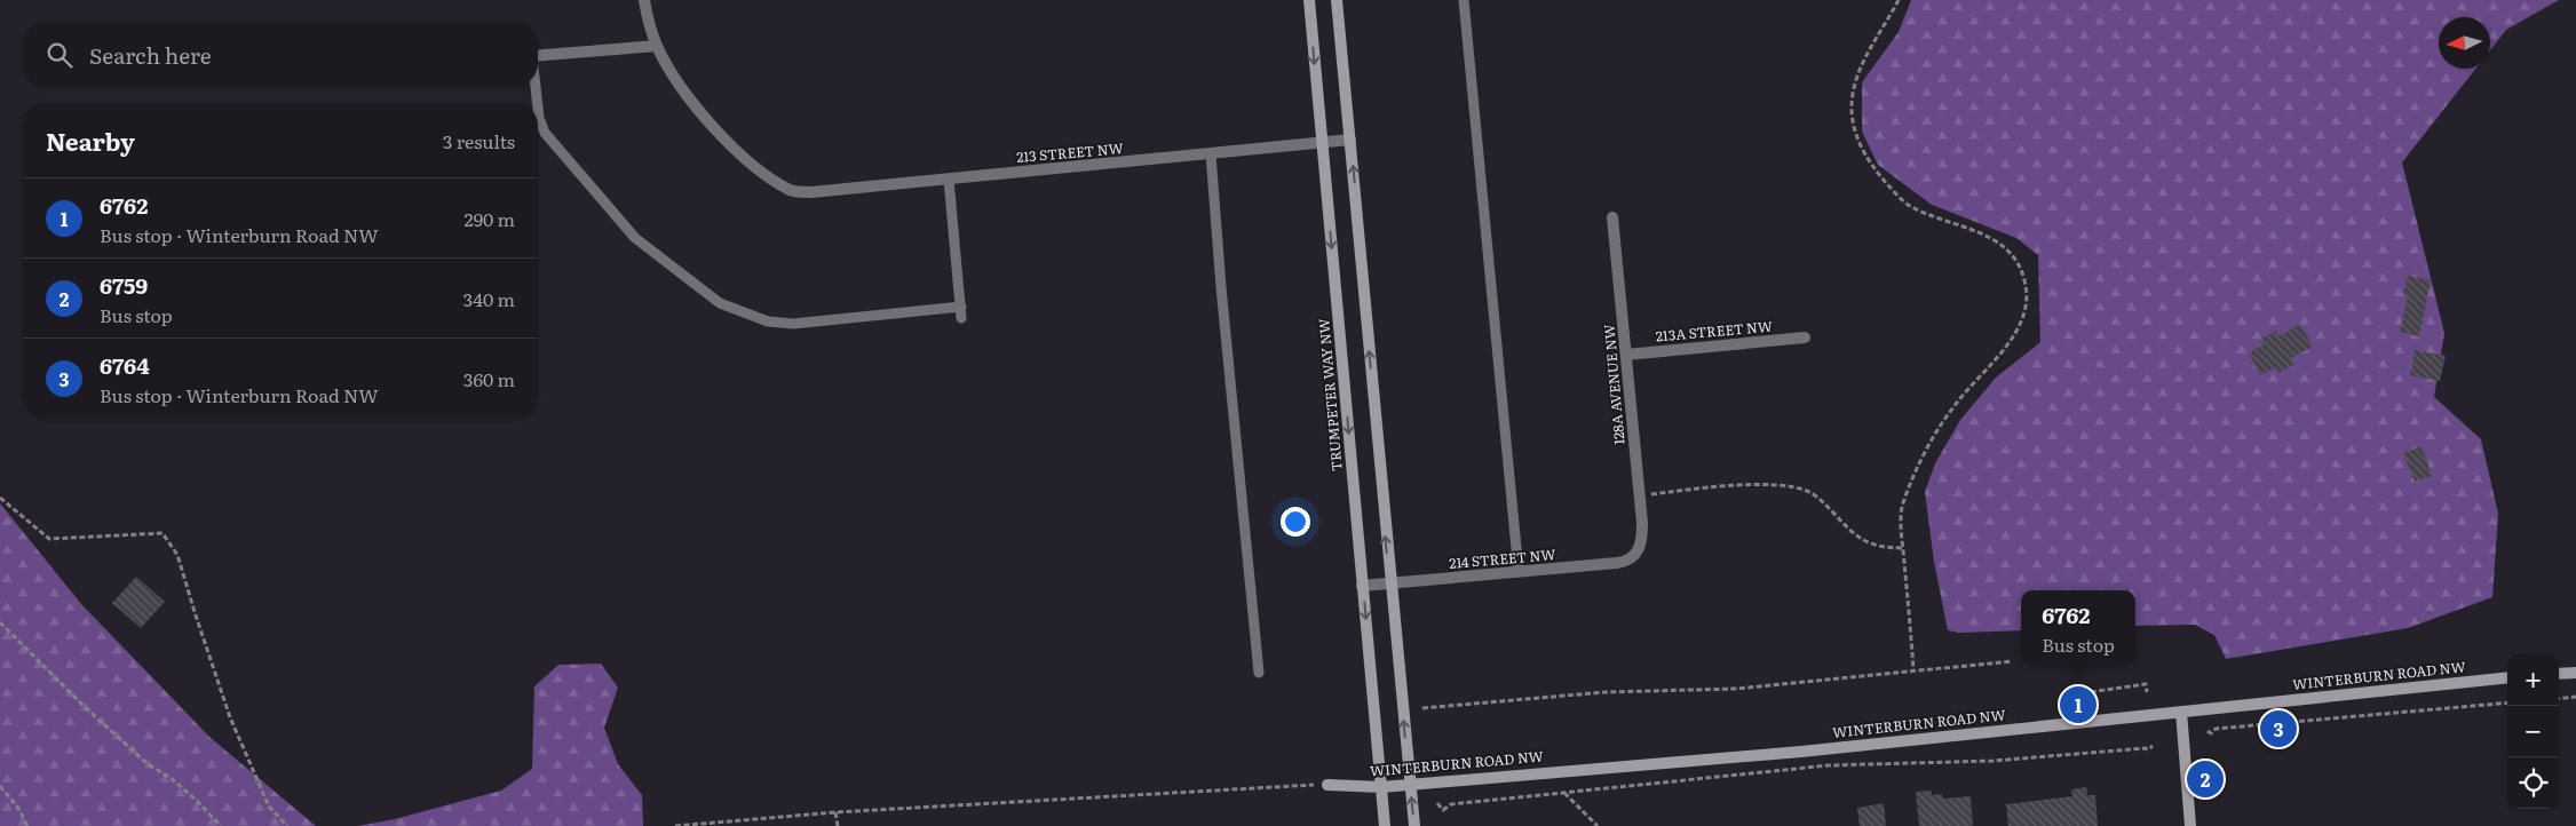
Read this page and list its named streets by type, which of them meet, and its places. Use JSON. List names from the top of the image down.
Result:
{
  "streets": {
    "street": [
      "213 STREET NW",
      "213A STREET NW",
      "128A AVENUE NW",
      "TRUMPETER WAY NW",
      "214 STREET NW",
      "WINTERBURN ROAD NW"
    ]
  },
  "crossings": [
    ["213 STREET NW", "TRUMPETER WAY NW"],
    ["213A STREET NW", "128A AVENUE NW"],
    ["128A AVENUE NW", "214 STREET NW"],
    ["TRUMPETER WAY NW", "214 STREET NW"],
    ["TRUMPETER WAY NW", "WINTERBURN ROAD NW"]
  ],
  "north": "left",
  "page": {
    "search": "Search here",
    "heading": ["Nearby", "3 results"],
    "list": [
      {
        "mark": "1",
        "name": "6762",
        "note": "Bus stop · Winterburn Road NW",
        "value": "290 m"
      },
      {
        "mark": "2",
        "name": "6759",
        "note": "Bus stop",
        "value": "340 m"
      },
      {
        "mark": "3",
        "name": "6764",
        "note": "Bus stop · Winterburn Road NW",
        "value": "360 m"
      }
    ],
    "popup": ["6762", "Bus stop"],
    "map_buttons": ["+", "−"],
    "pins": ["1", "3", "2"]
  }
}
